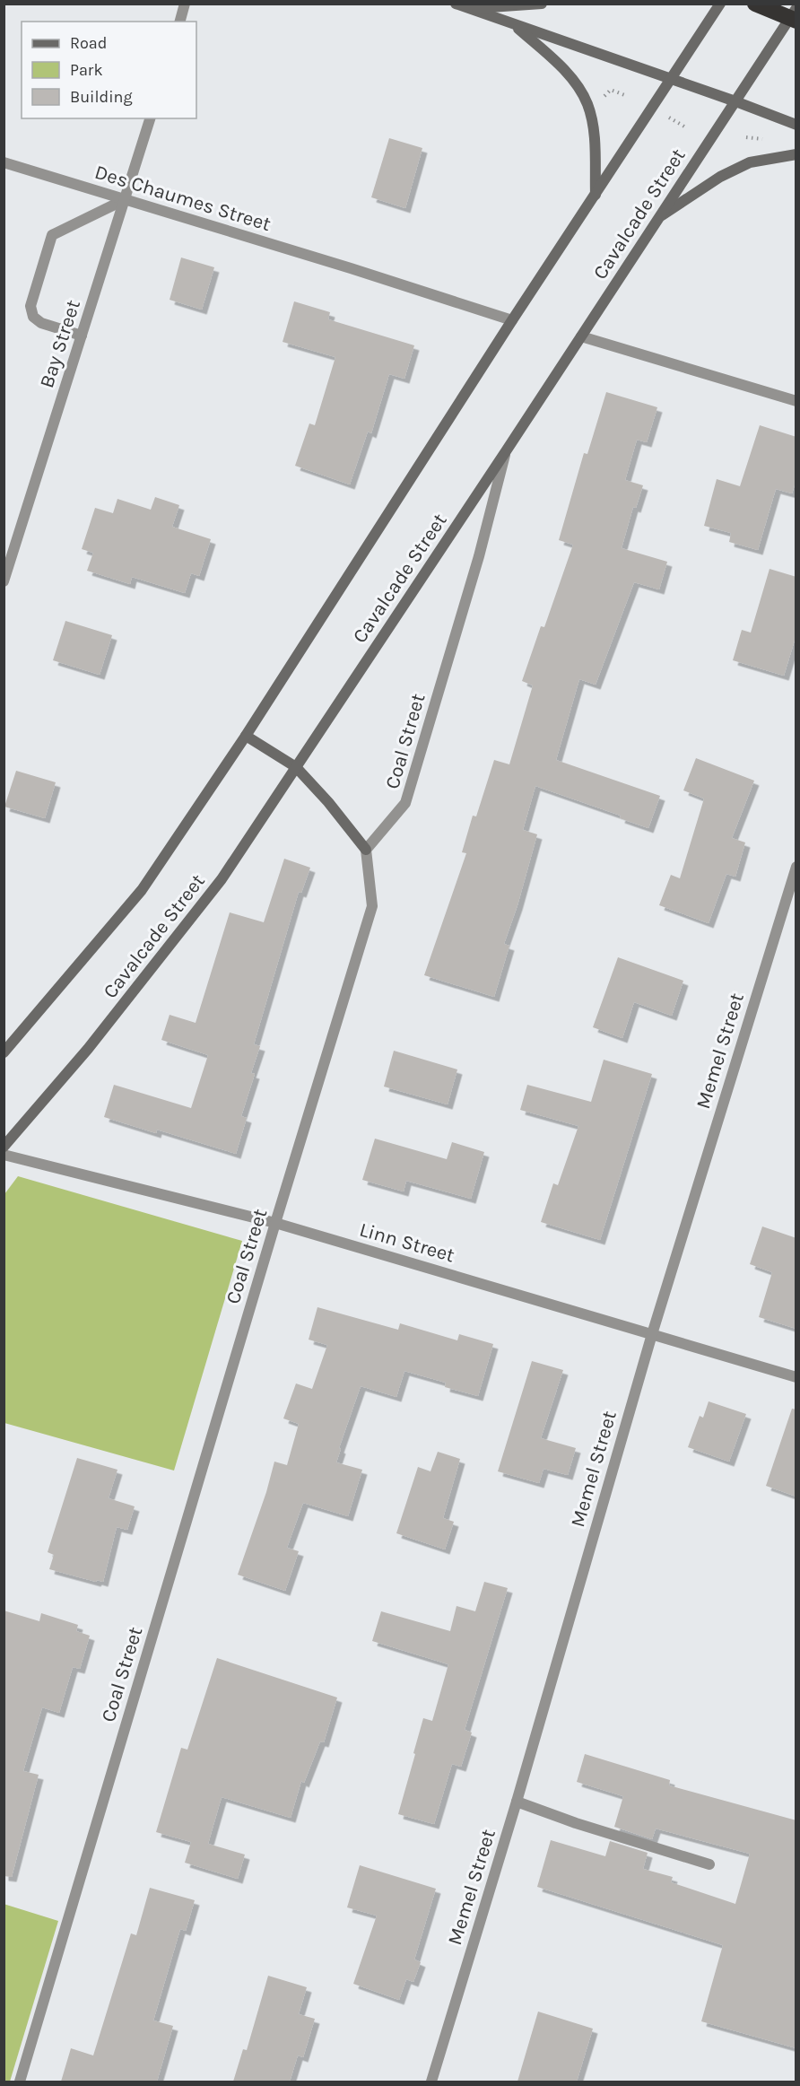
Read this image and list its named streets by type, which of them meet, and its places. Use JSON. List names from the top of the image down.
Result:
{
  "streets": {
    "main road": ["Cavalcade Street"],
    "street": [
      "Des Chaumes Street",
      "Bay Street",
      "Coal Street",
      "Memel Street",
      "Linn Street"
    ]
  },
  "crossings": [
    ["Des Chaumes Street", "Cavalcade Street"],
    ["Des Chaumes Street", "Bay Street"],
    ["Cavalcade Street", "Coal Street"],
    ["Coal Street", "Linn Street"],
    ["Memel Street", "Linn Street"]
  ],
  "legend": ["Road", "Park", "Building"]
}
